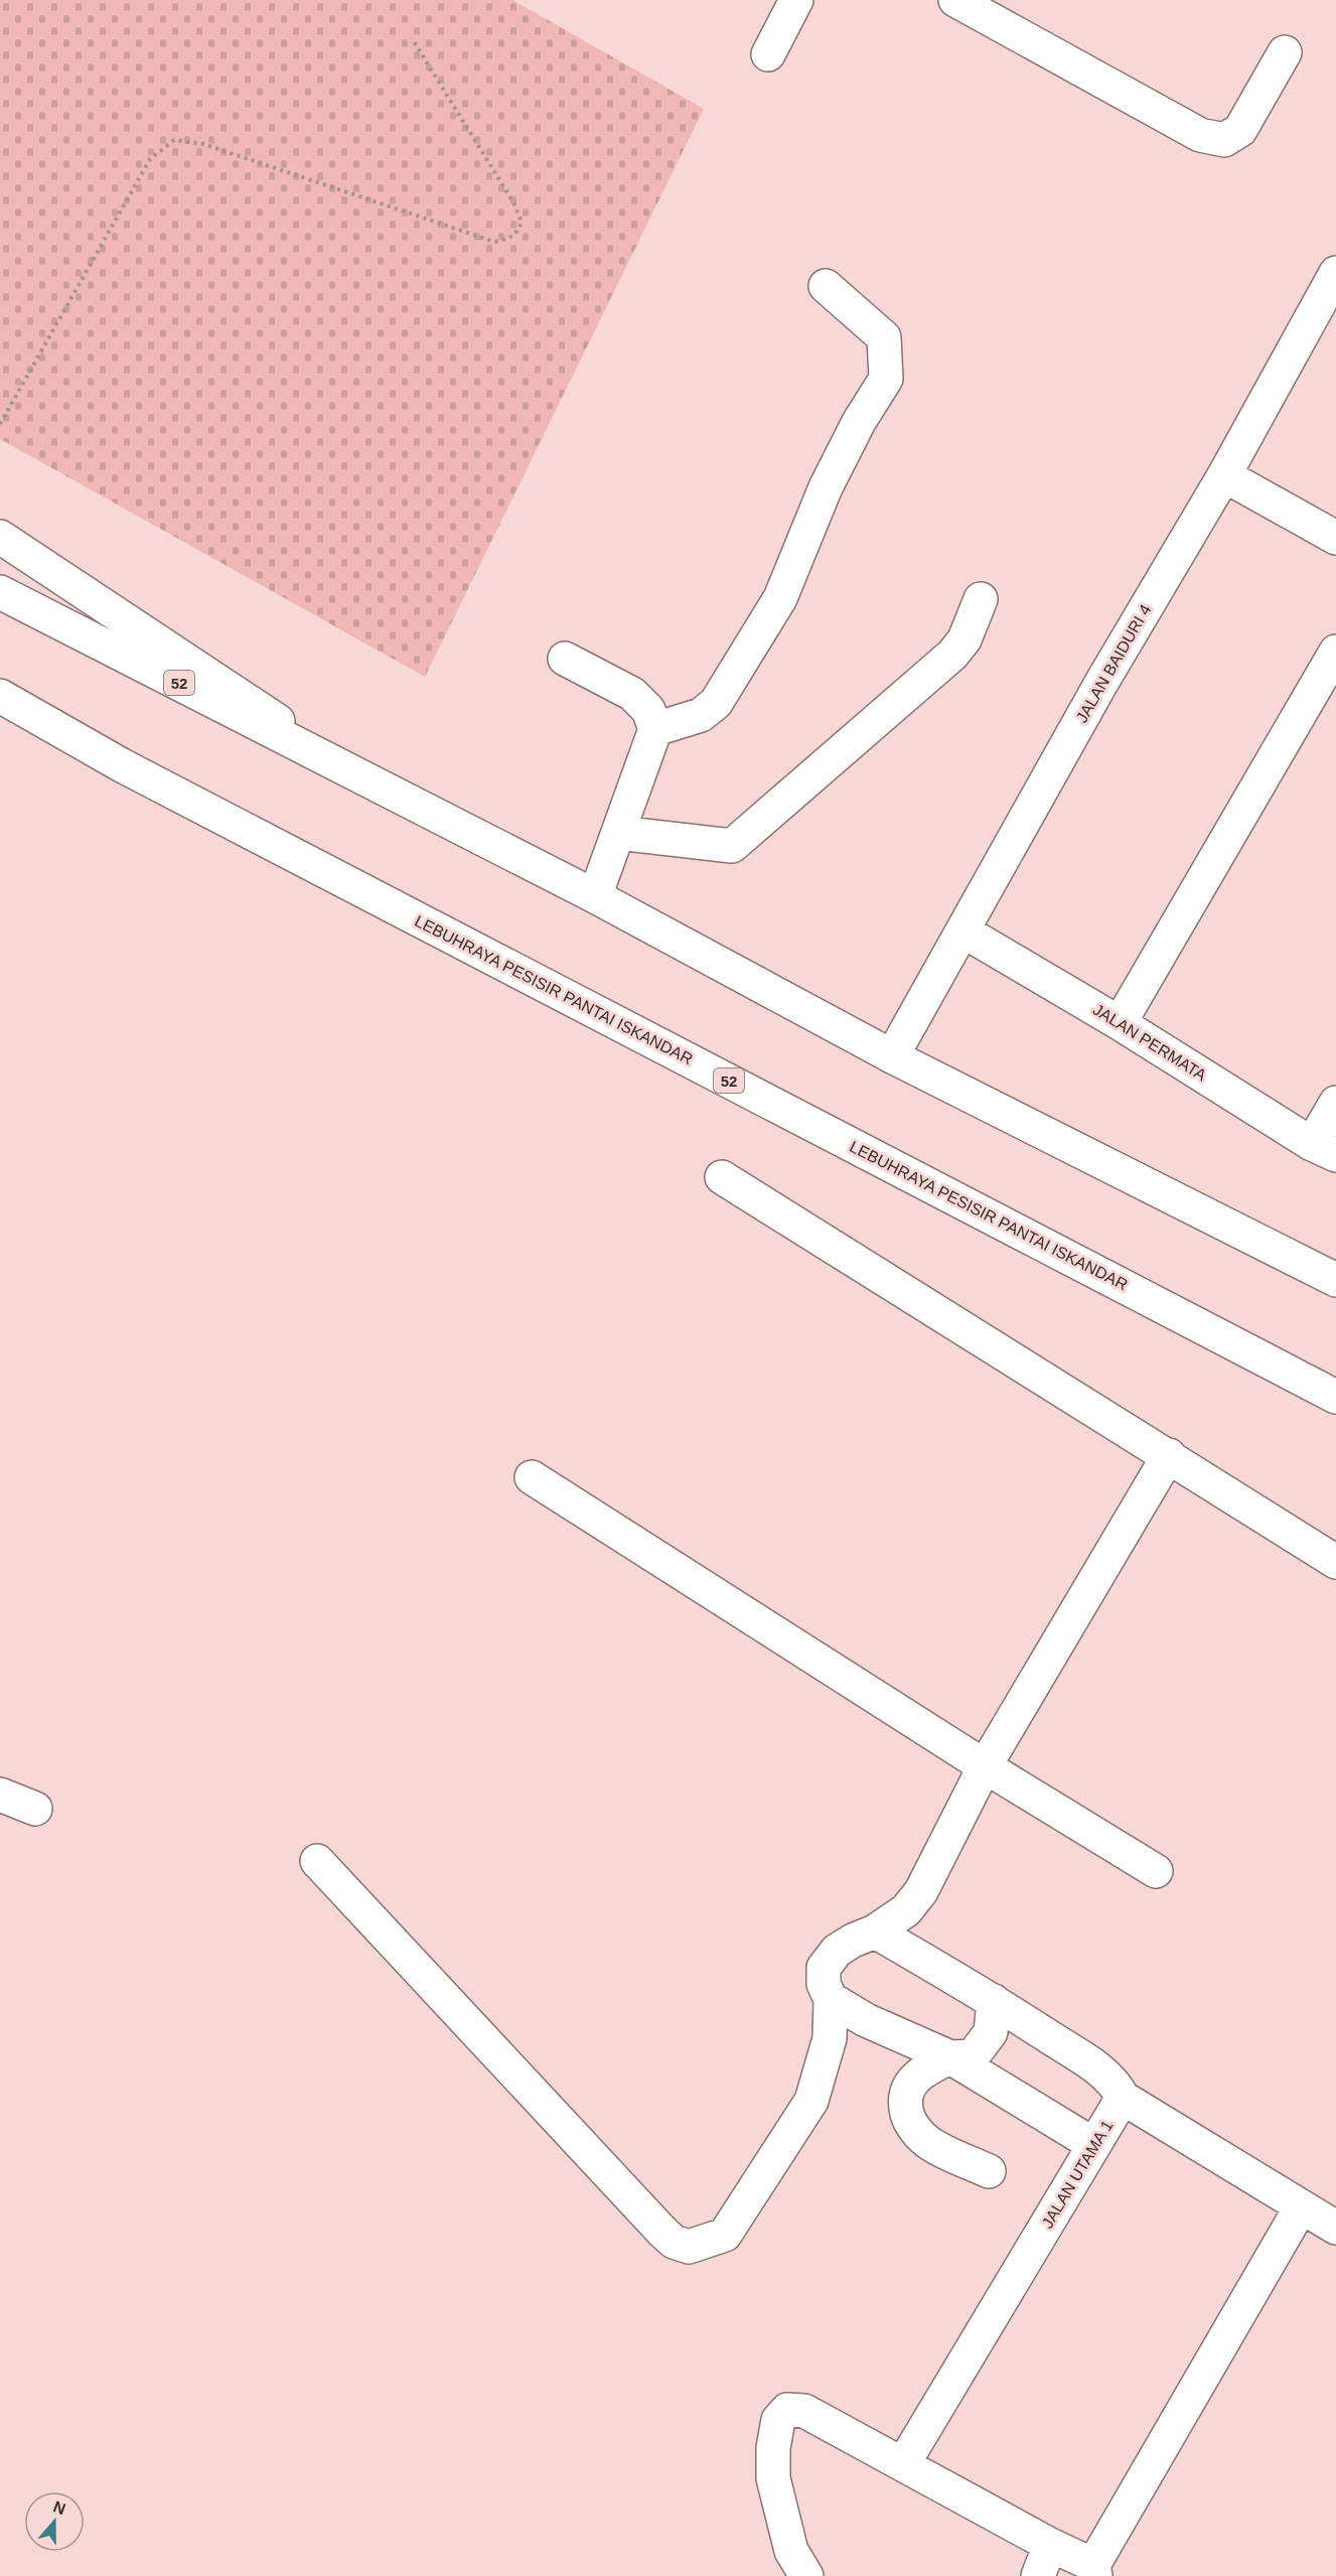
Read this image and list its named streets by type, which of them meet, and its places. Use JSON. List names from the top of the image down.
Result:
{
  "streets": {
    "main road": [
      "JALAN BAIDURI 4",
      "52",
      "LEBUHRAYA PESISIR PANTAI ISKANDAR",
      "JALAN PERMATA",
      "JALAN UTAMA 1"
    ]
  },
  "crossings": [
    ["JALAN BAIDURI 4", "52"],
    ["JALAN BAIDURI 4", "JALAN PERMATA"]
  ],
  "north": "top"
}
